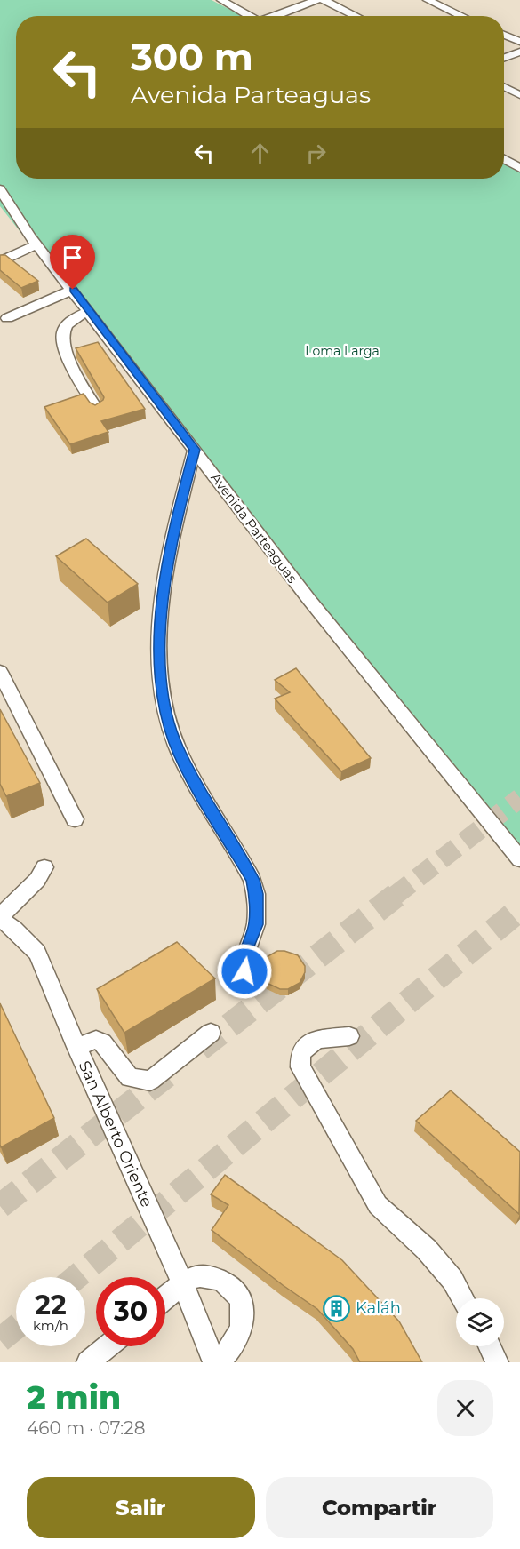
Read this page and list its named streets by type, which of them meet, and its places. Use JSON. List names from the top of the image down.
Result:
{
  "streets": {
    "street": ["Avenida Parteaguas", "San Alberto Oriente"]
  },
  "parks": ["Loma Larga"],
  "places": {
    "building": ["Kaláh"]
  },
  "page": {
    "turn": ["300 m", "Avenida Parteaguas"],
    "speed": "22 km/h",
    "limit": "30",
    "heading": ["2 min", "460 m · 07:28"],
    "buttons": ["Salir", "Compartir"]
  }
}
